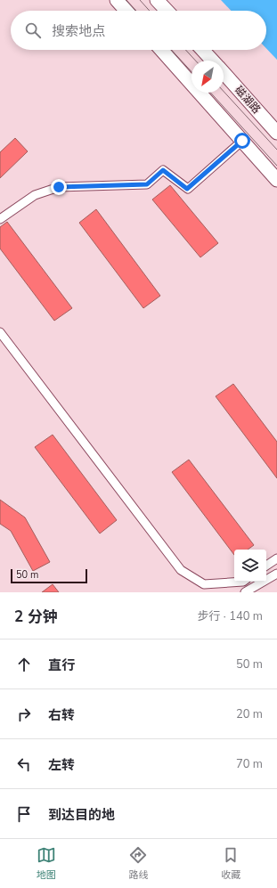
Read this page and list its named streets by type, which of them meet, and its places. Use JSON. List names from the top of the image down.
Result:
{
  "streets": {
    "main road": ["磁湖路"]
  },
  "scale_bar": "50 m",
  "north": "bottom left",
  "page": {
    "search": "搜索地点",
    "scale": "50 m",
    "heading": ["2 分钟", "步行 · 140 m"],
    "list": [
      ["直行", "50 m"],
      ["右转", "20 m"],
      ["左转", "70 m"],
      "到达目的地"
    ],
    "nav": ["地图", "路线", "收藏"]
  }
}
